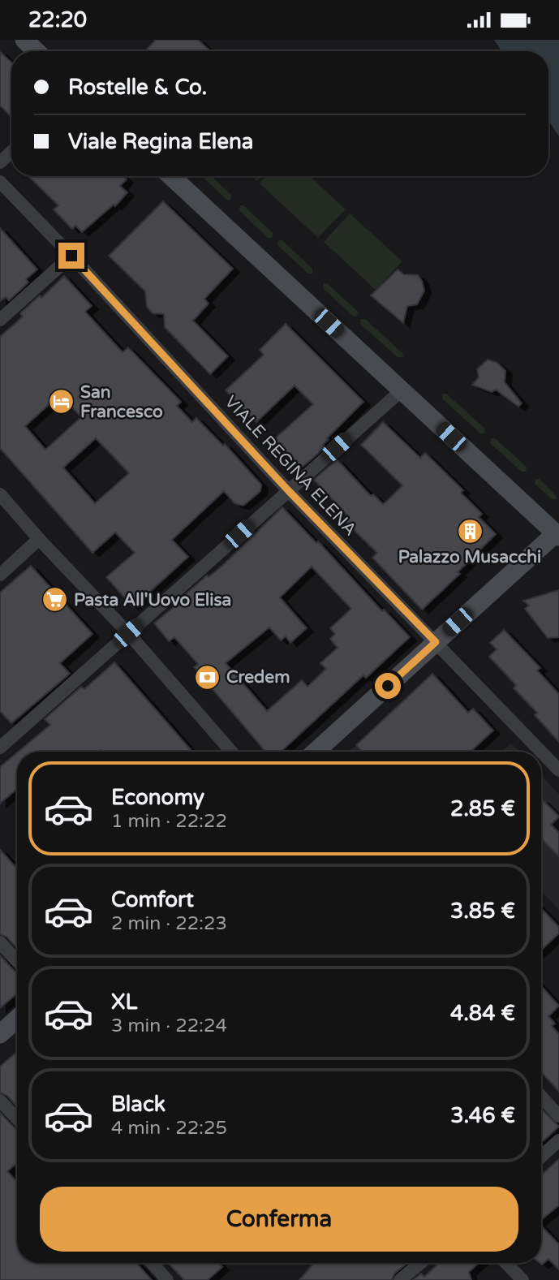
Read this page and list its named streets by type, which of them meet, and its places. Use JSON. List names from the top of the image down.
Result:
{
  "streets": {
    "street": ["VIALE REGINA ELENA"]
  },
  "places": {
    "hotel": ["San Francesco"],
    "building": ["Palazzo Musacchi"],
    "supermarket": ["Pasta All'Uovo Elisa"],
    "bank": ["Credem"]
  },
  "page": {
    "status": "22:20",
    "banner": ["Rostelle & Co.", "Viale Regina Elena"],
    "list": [
      {
        "name": "Economy",
        "note": "1 min · 22:22",
        "value": "2.85 €"
      },
      {
        "name": "Comfort",
        "note": "2 min · 22:23",
        "value": "3.85 €"
      },
      {
        "name": "XL",
        "note": "3 min · 22:24",
        "value": "4.84 €"
      },
      {
        "name": "Black",
        "note": "4 min · 22:25",
        "value": "3.46 €"
      }
    ],
    "buttons": "Conferma"
  }
}
